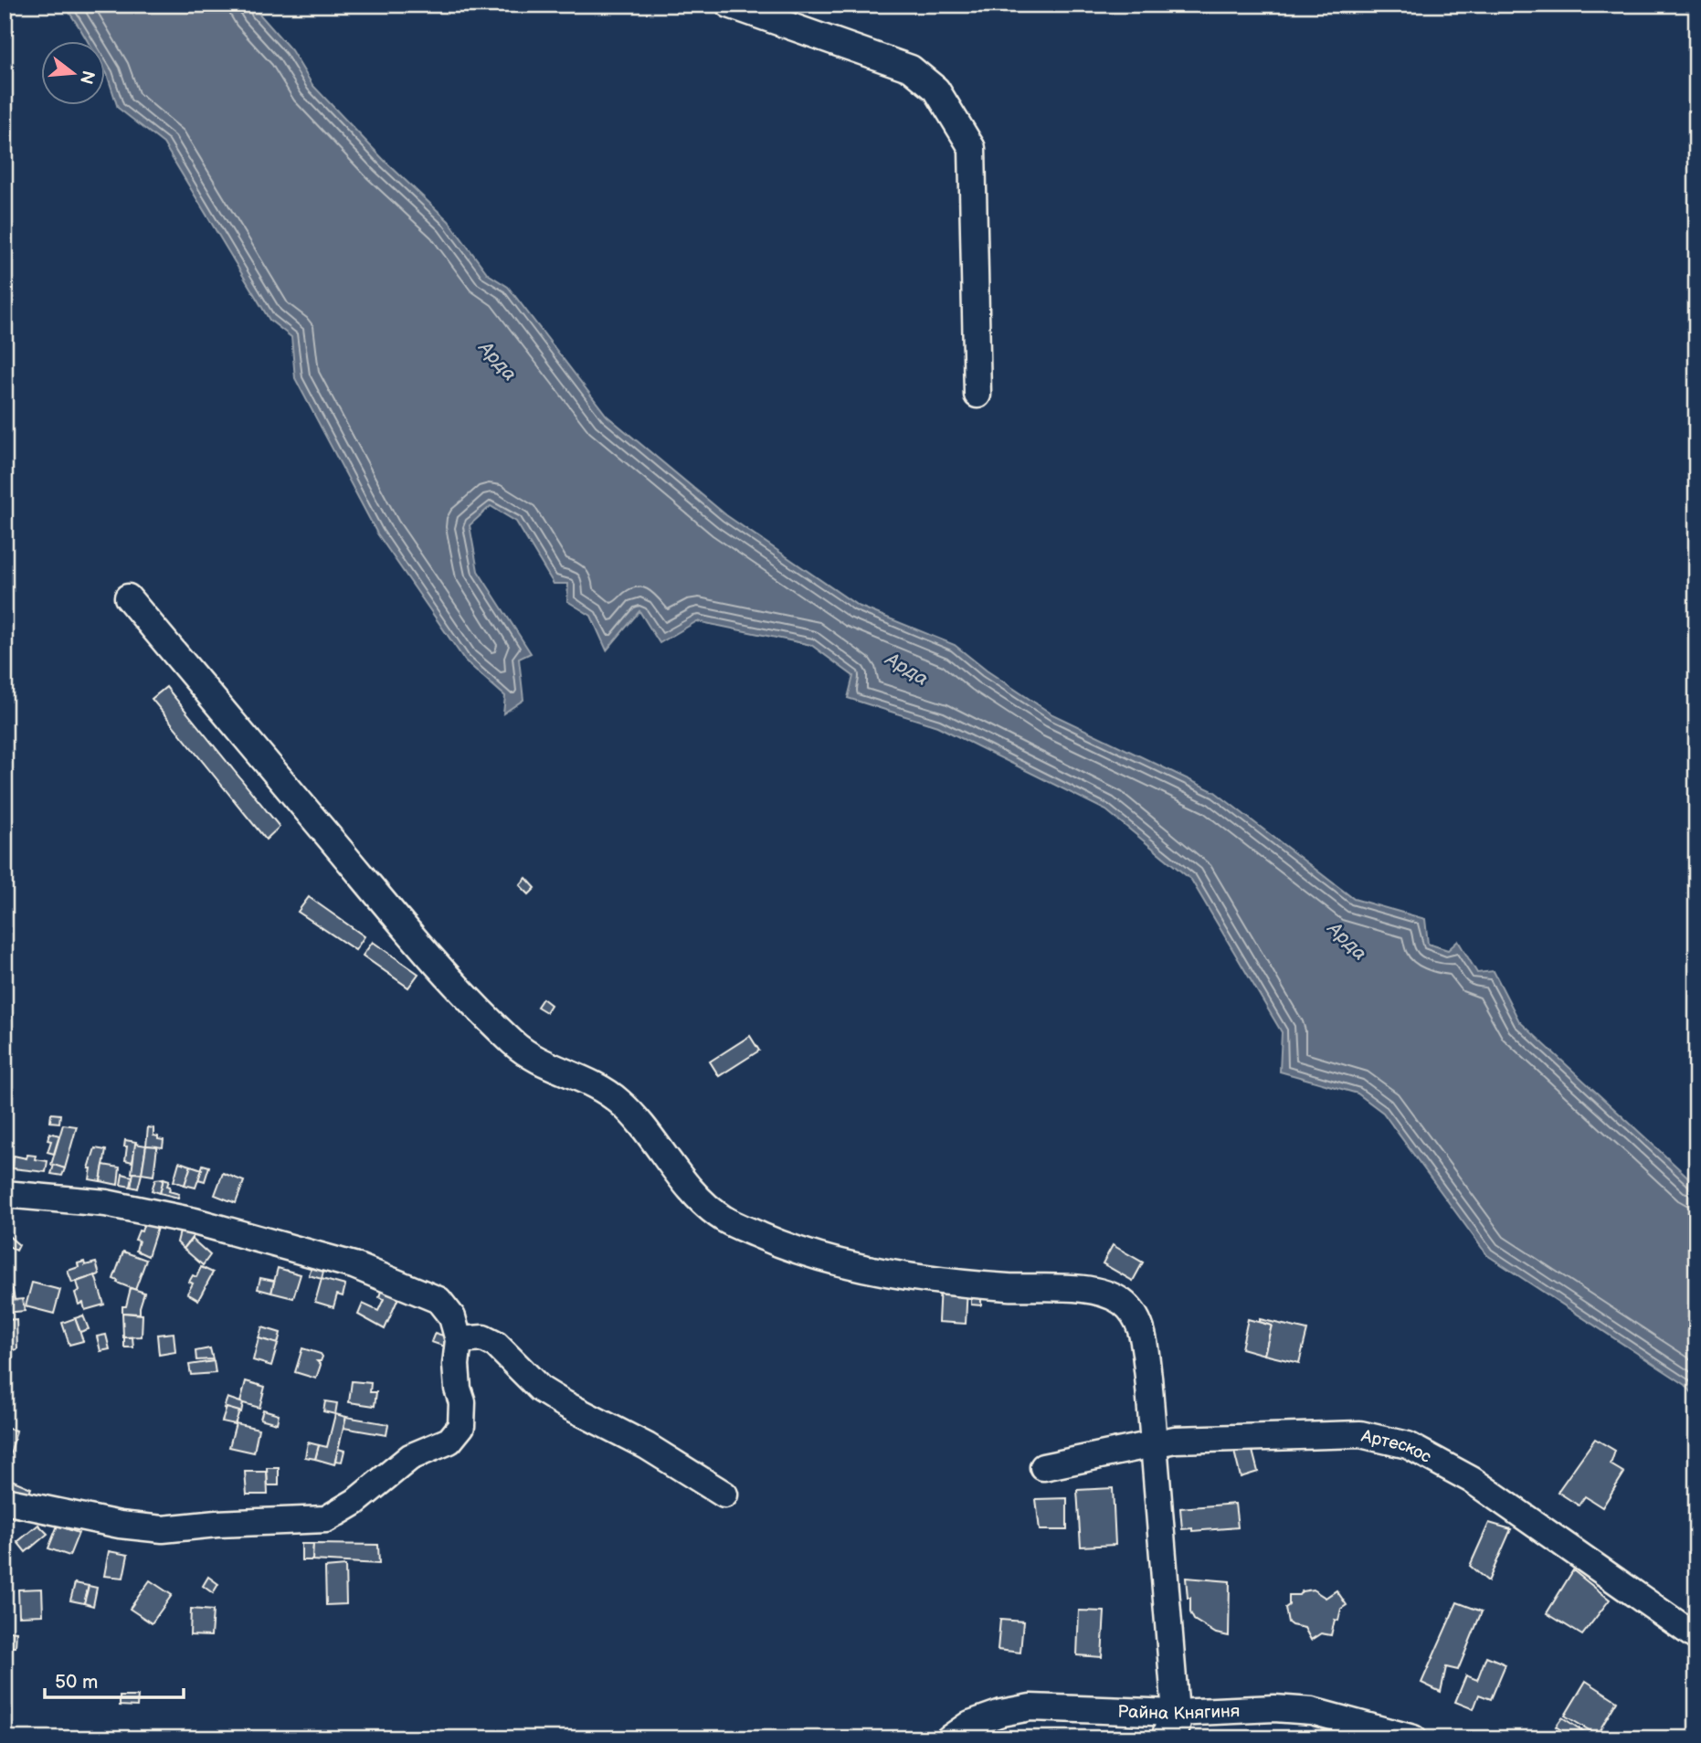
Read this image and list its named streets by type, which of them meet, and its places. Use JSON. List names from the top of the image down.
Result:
{
  "streets": {
    "street": ["Артескос", "Райна Княгиня"]
  },
  "water": ["Арда"],
  "scale_bar": "50 m",
  "north": "right"
}
